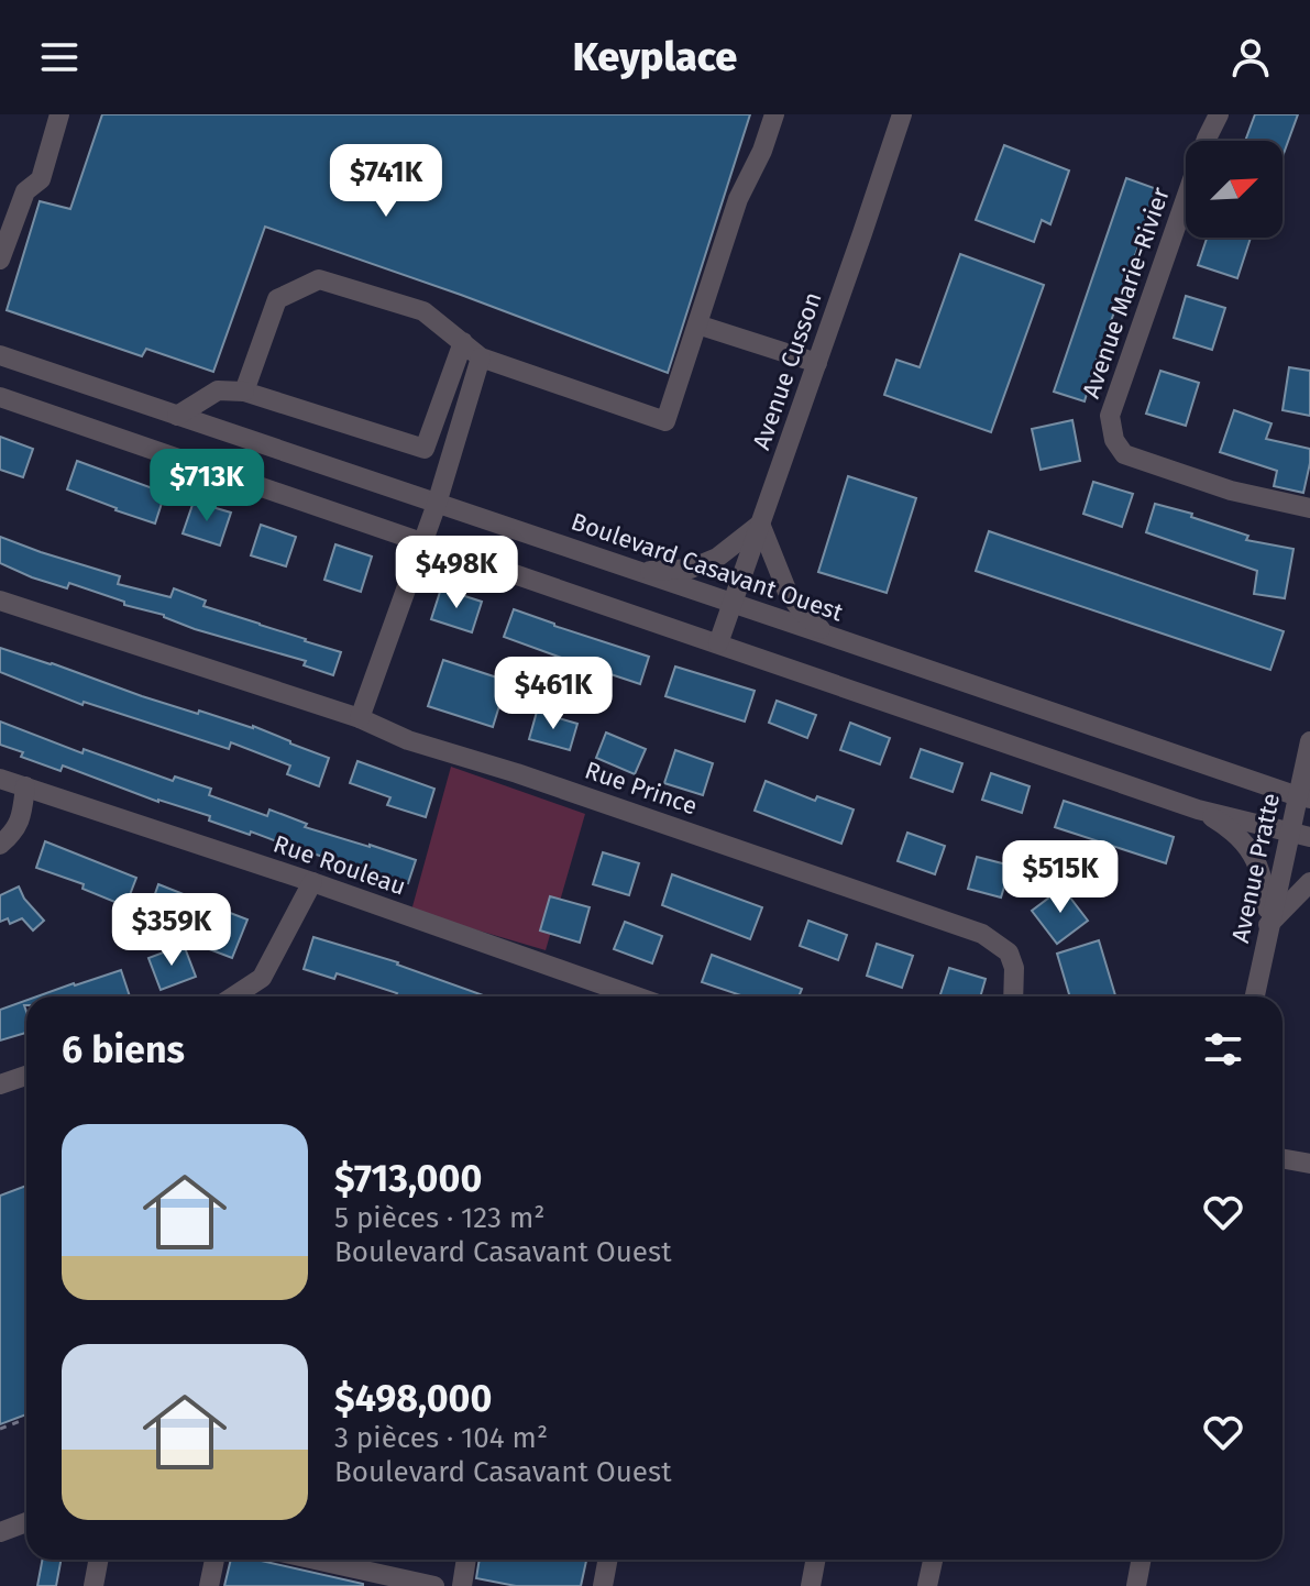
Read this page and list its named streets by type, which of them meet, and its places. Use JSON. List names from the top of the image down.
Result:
{
  "streets": {
    "street": [
      "Avenue Marie-Rivier",
      "Avenue Cusson",
      "Boulevard Casavant Ouest",
      "Rue Prince",
      "Rue Rouleau",
      "Avenue Pratte"
    ]
  },
  "crossings": [
    ["Avenue Cusson", "Boulevard Casavant Ouest"],
    ["Boulevard Casavant Ouest", "Avenue Pratte"]
  ],
  "north": "top right",
  "page": {
    "header": "Keyplace",
    "price": [
      "$741K",
      "$713K",
      "$498K",
      "$461K",
      "$515K",
      "$359K"
    ],
    "heading": "6 biens",
    "list": [
      {
        "name": "$713,000",
        "note": "5 pièces · 123 m² · Boulevard Casavant Ouest"
      },
      {
        "name": "$498,000",
        "note": "3 pièces · 104 m² · Boulevard Casavant Ouest"
      }
    ]
  }
}
